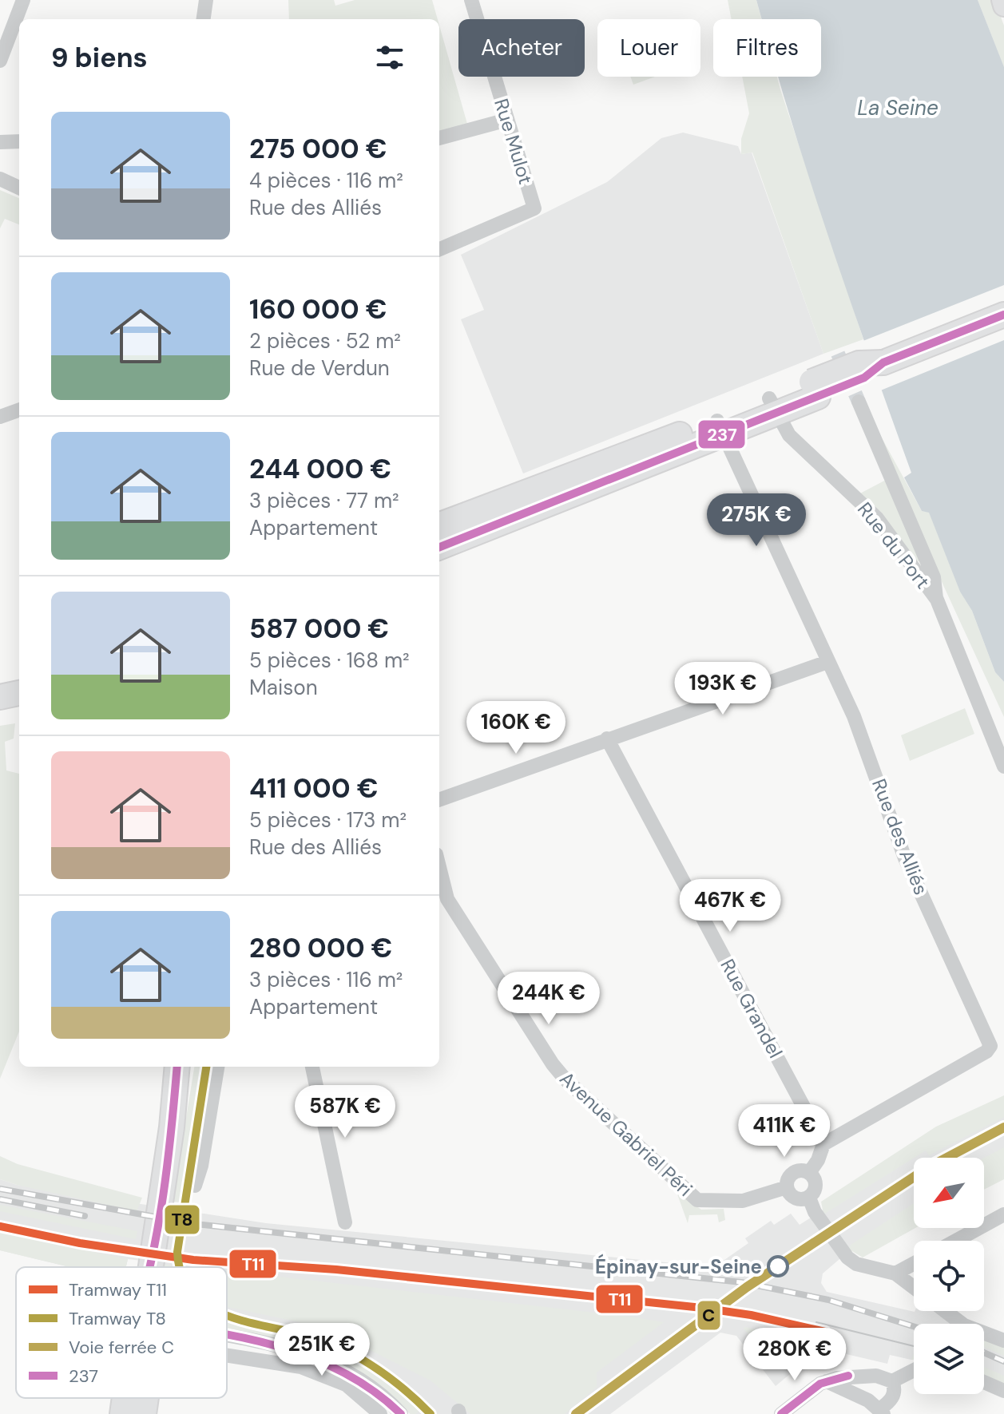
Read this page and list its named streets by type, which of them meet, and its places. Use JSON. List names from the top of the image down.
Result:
{
  "streets": {
    "street": [
      "Rue Mulot",
      "Rue du Port",
      "Rue des Alliés",
      "Rue Grandel",
      "Avenue Gabriel Péri"
    ]
  },
  "crossings": [
    ["Rue des Alliés", "Rue Grandel"]
  ],
  "water": ["La Seine"],
  "places": ["Épinay-sur-Seine"],
  "lines": [
    "transit line 237",
    "tram line T8",
    "rail line C",
    "tram line T11"
  ],
  "legend": [
    "Tramway T11",
    "Tramway T8",
    "Voie ferrée C",
    "237"
  ],
  "north": "bottom left",
  "page": {
    "chip": ["Acheter", "Louer", "Filtres"],
    "heading": "9 biens",
    "list": [
      {
        "name": "275 000 €",
        "note": "4 pièces · 116 m² · Rue des Alliés"
      },
      {
        "name": "160 000 €",
        "note": "2 pièces · 52 m² · Rue de Verdun"
      },
      {
        "name": "244 000 €",
        "note": "3 pièces · 77 m² · Appartement"
      },
      {
        "name": "587 000 €",
        "note": "5 pièces · 168 m² · Maison"
      },
      {
        "name": "411 000 €",
        "note": "5 pièces · 173 m² · Rue des Alliés"
      },
      {
        "name": "280 000 €",
        "note": "3 pièces · 116 m² · Appartement"
      }
    ],
    "price": [
      "275K €",
      "193K €",
      "160K €",
      "467K €",
      "244K €",
      "587K €",
      "411K €",
      "251K €",
      "280K €"
    ]
  }
}
